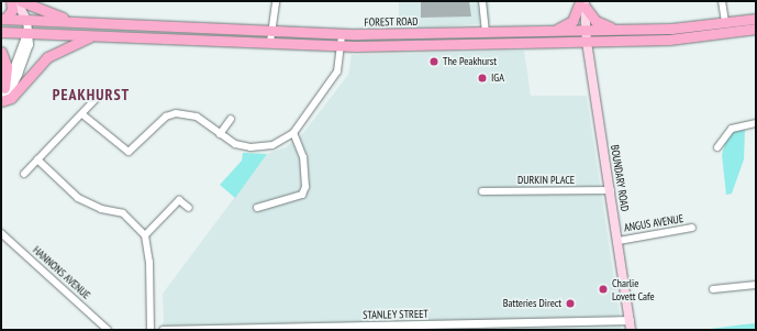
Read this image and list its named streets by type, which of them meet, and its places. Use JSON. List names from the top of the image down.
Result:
{
  "streets": {
    "main road": ["FOREST ROAD", "BOUNDARY ROAD"],
    "street": [
      "DURKIN PLACE",
      "ANGUS AVENUE",
      "HANNONS AVENUE",
      "STANLEY STREET"
    ]
  },
  "crossings": [
    ["FOREST ROAD", "BOUNDARY ROAD"],
    ["BOUNDARY ROAD", "DURKIN PLACE"],
    ["BOUNDARY ROAD", "ANGUS AVENUE"],
    ["BOUNDARY ROAD", "STANLEY STREET"]
  ],
  "districts": ["PEAKHURST"],
  "places": [
    "The Peakhurst",
    "IGA",
    "Charlie Lovett Cafe",
    "Batteries Direct"
  ]
}
